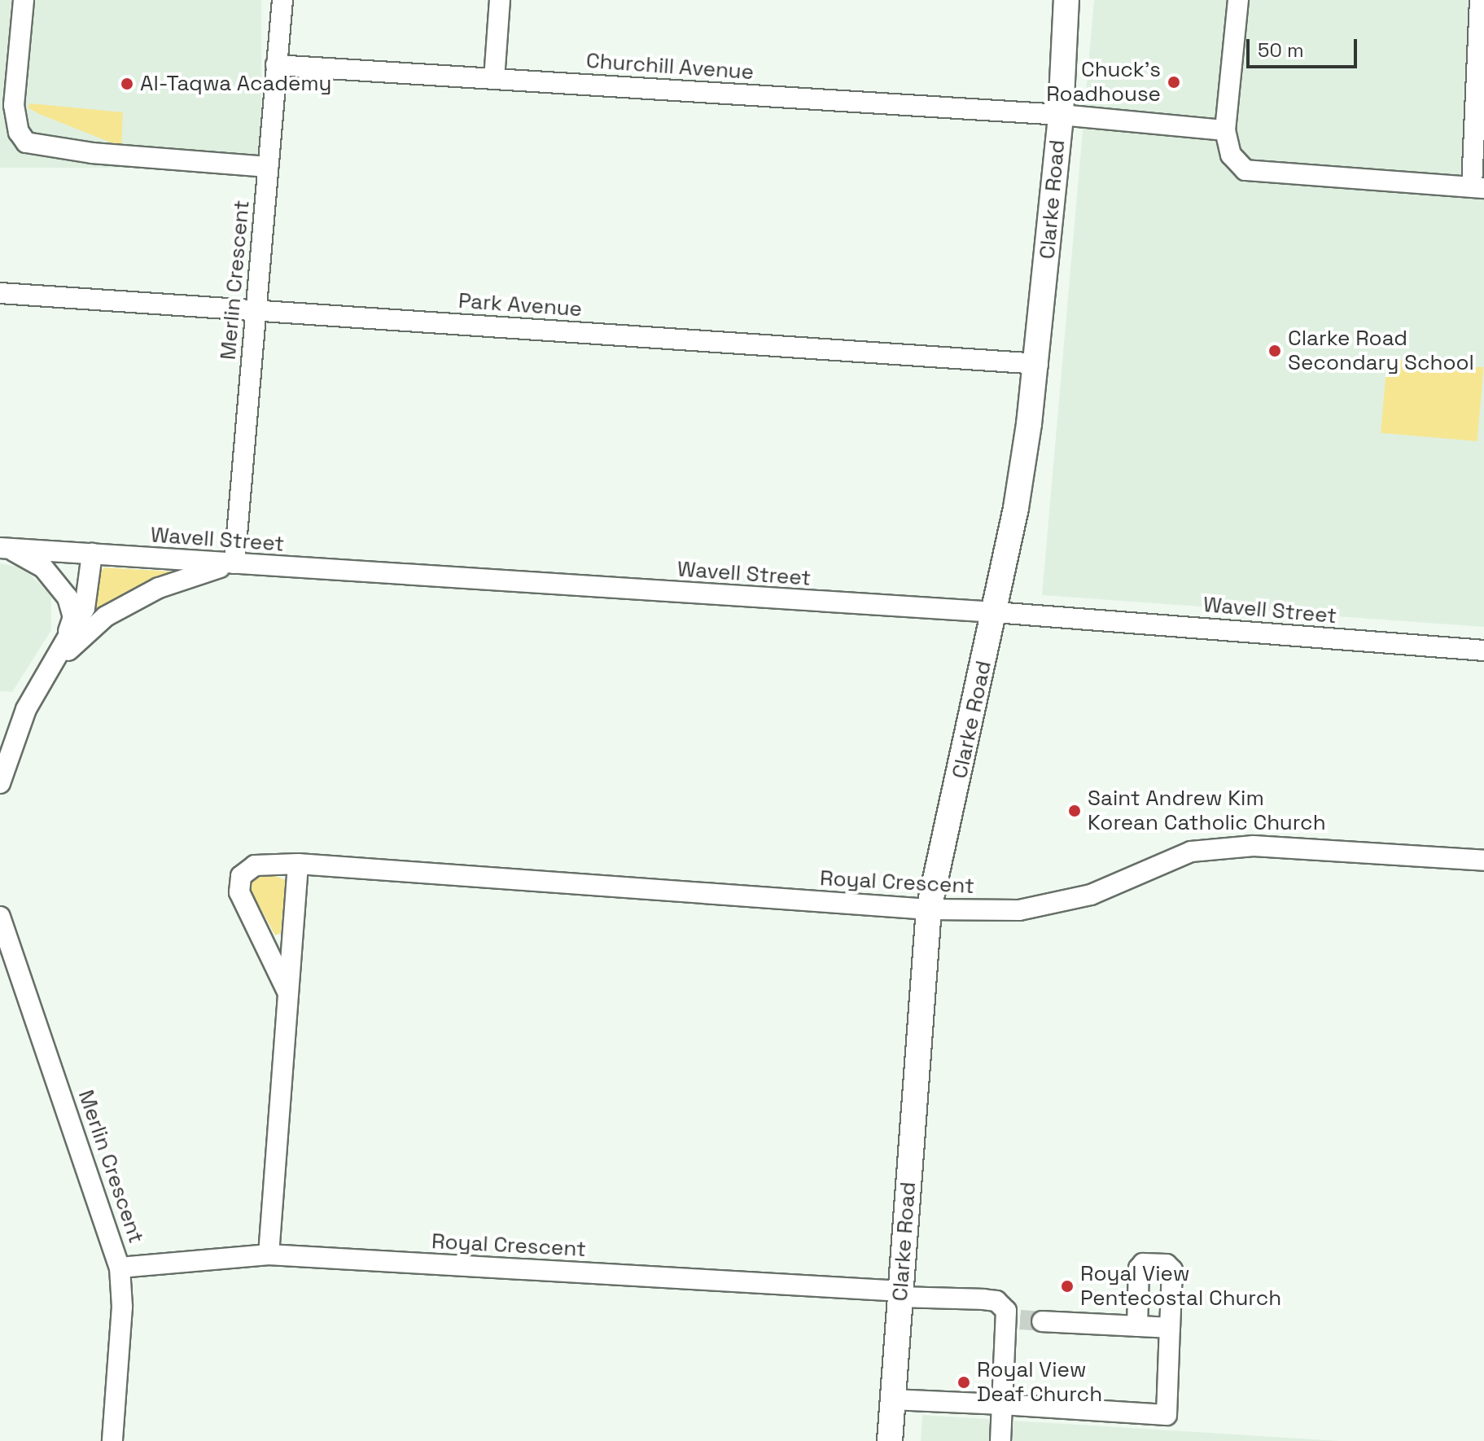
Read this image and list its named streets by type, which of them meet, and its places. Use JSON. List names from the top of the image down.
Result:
{
  "streets": {
    "main road": ["Clarke Road"],
    "street": [
      "Churchill Avenue",
      "Merlin Crescent",
      "Park Avenue",
      "Wavell Street",
      "Royal Crescent"
    ]
  },
  "crossings": [
    ["Churchill Avenue", "Clarke Road"],
    ["Churchill Avenue", "Merlin Crescent"],
    ["Clarke Road", "Park Avenue"],
    ["Clarke Road", "Wavell Street"],
    ["Clarke Road", "Royal Crescent"],
    ["Merlin Crescent", "Park Avenue"],
    ["Merlin Crescent", "Wavell Street"],
    ["Merlin Crescent", "Royal Crescent"]
  ],
  "places": [
    "Chuck's Roadhouse",
    "Al-Taqwa Academy",
    "Clarke Road Secondary School",
    "Saint Andrew Kim Korean Catholic Church",
    "Royal View Pentecostal Church",
    "Royal View Deaf Church"
  ],
  "scale_bar": "50 m"
}
